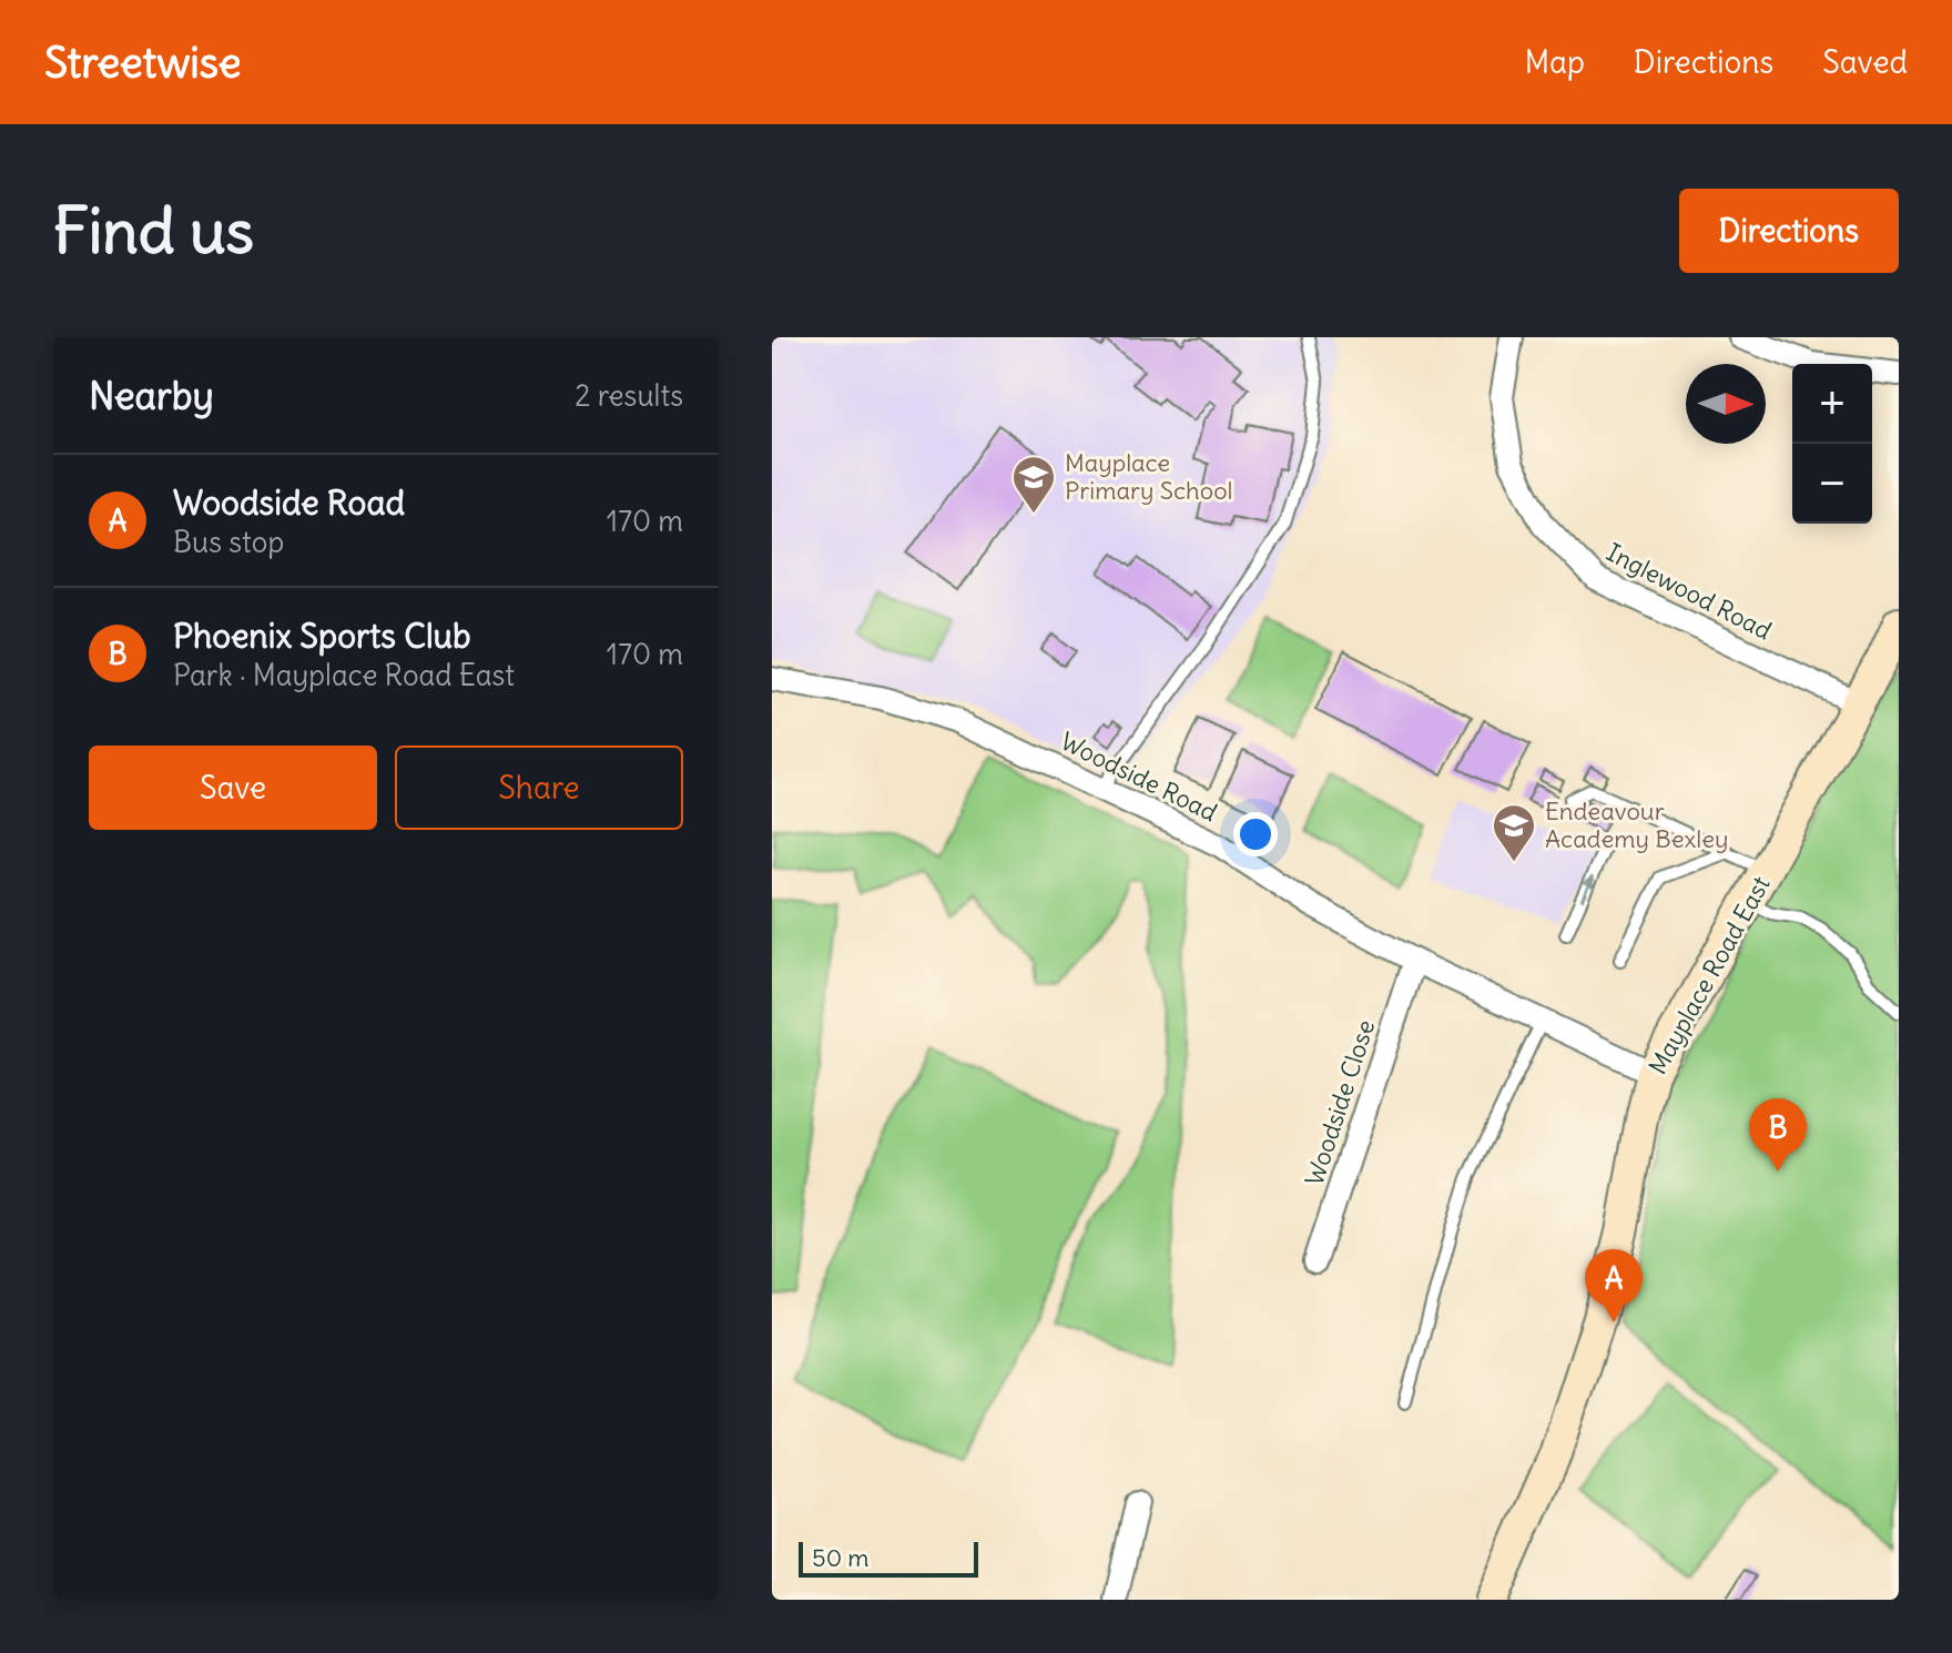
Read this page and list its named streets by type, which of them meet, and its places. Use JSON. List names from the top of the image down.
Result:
{
  "streets": {
    "street": [
      "Inglewood Road",
      "Woodside Road",
      "Mayplace Road East",
      "Woodside Close"
    ]
  },
  "crossings": [
    ["Inglewood Road", "Mayplace Road East"],
    ["Woodside Road", "Mayplace Road East"],
    ["Woodside Road", "Woodside Close"]
  ],
  "places": {
    "school or university": ["Mayplace Primary School", "Endeavour Academy Bexley"]
  },
  "scale_bar": "50 m",
  "north": "right",
  "page": {
    "header": "Streetwise",
    "nav": ["Map", "Directions", "Saved"],
    "buttons": [
      "Directions",
      ["Save", "Share"]
    ],
    "title": "Find us",
    "heading": ["Nearby", "2 results"],
    "map_buttons": ["+", "−"],
    "list": [
      {
        "mark": "A",
        "name": "Woodside Road",
        "note": "Bus stop",
        "value": "170 m"
      },
      {
        "mark": "B",
        "name": "Phoenix Sports Club",
        "note": "Park · Mayplace Road East",
        "value": "170 m"
      }
    ],
    "pins": ["B", "A"],
    "scale": "50 m"
  }
}
